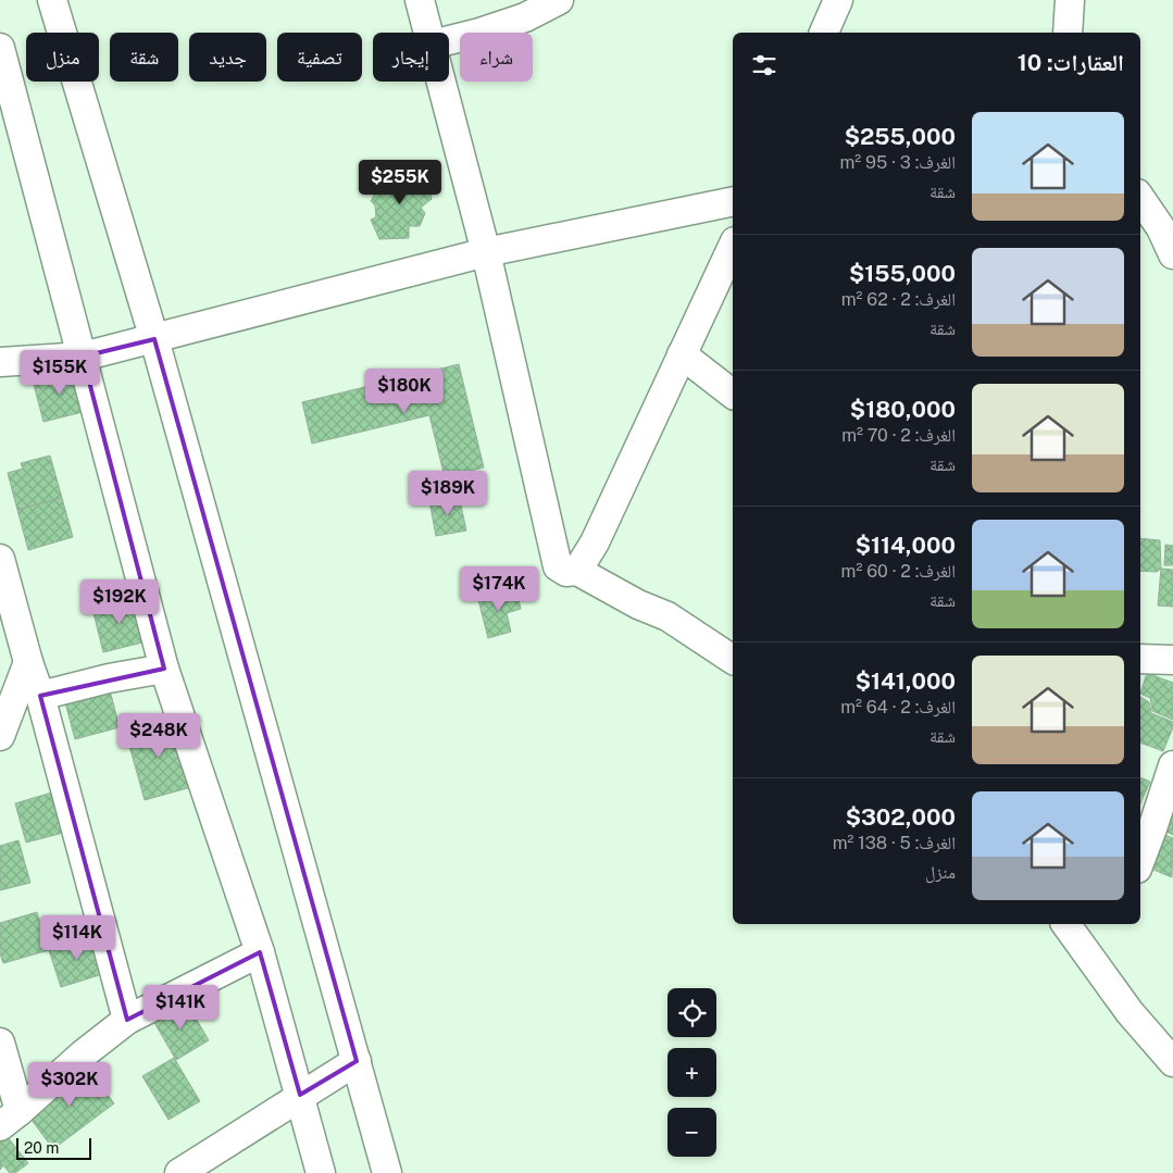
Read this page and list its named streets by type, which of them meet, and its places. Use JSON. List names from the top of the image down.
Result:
{
  "scale_bar": "20 m",
  "page": {
    "chip": [
      "شراء",
      "إيجار",
      "تصفية",
      "جديد",
      "شقة",
      "منزل"
    ],
    "heading": "العقارات: 10",
    "list": [
      {
        "name": "$255,000",
        "note": "الغرف: 3 · 95 m² · شقة"
      },
      {
        "name": "$155,000",
        "note": "الغرف: 2 · 62 m² · شقة"
      },
      {
        "name": "$180,000",
        "note": "الغرف: 2 · 70 m² · شقة"
      },
      {
        "name": "$114,000",
        "note": "الغرف: 2 · 60 m² · شقة"
      },
      {
        "name": "$141,000",
        "note": "الغرف: 2 · 64 m² · شقة"
      },
      {
        "name": "$302,000",
        "note": "الغرف: 5 · 138 m² · منزل"
      }
    ],
    "price": [
      "$255K",
      "$155K",
      "$180K",
      "$189K",
      "$174K",
      "$192K",
      "$248K",
      "$114K",
      "$141K",
      "$302K"
    ],
    "map_buttons": ["+", "−"],
    "scale": "20 m"
  }
}
